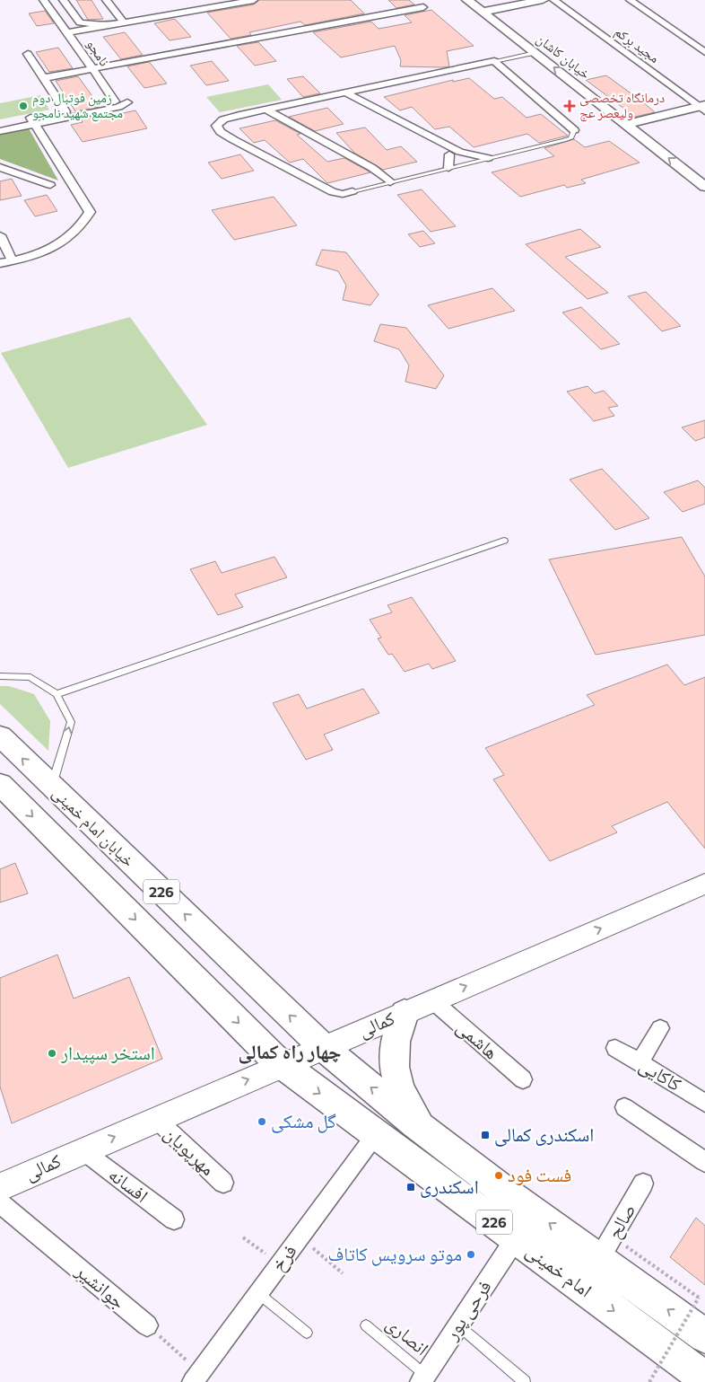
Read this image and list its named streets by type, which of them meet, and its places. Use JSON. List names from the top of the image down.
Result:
{
  "streets": {
    "main road": [
      "خیابان امام خمینی",
      "226",
      "کمالی",
      "امام خمینی"
    ],
    "street": [
      "مجید برکم",
      "نامجو",
      "خیابان کاشان",
      "هاشمی",
      "کاکایی",
      "مهرپویان",
      "افسانه",
      "صالح",
      "فرخ",
      "جوانشیر",
      "فرحی پور"
    ],
    "lane": ["انصاری"]
  },
  "crossings": [
    ["خیابان امام خمینی", "کمالی"],
    ["خیابان امام خمینی", "امام خمینی"],
    ["226", "کمالی"],
    ["226", "امام خمینی"],
    ["کمالی", "هاشمی"],
    ["کمالی", "مهرپویان"],
    ["کمالی", "افسانه"],
    ["کمالی", "امام خمینی"],
    ["صالح", "امام خمینی"],
    ["فرخ", "امام خمینی"],
    ["امام خمینی", "فرحی پور"],
    ["فرحی پور", "انصاری"]
  ],
  "one_way": ["کمالی"],
  "districts": ["چهار راه کمالی"],
  "places": {
    "other": [
      "زمین فوتبال دوم مجتمع شهید نامجو",
      "استخر سپیدار",
      "گل مشکی",
      "فست فود",
      "موتو سرویس کاتاف"
    ],
    "health": ["درمانگاه تخصصی ولیعصر عج"],
    "transit": ["اسکندری کمالی", "اسکندری"]
  }
}
